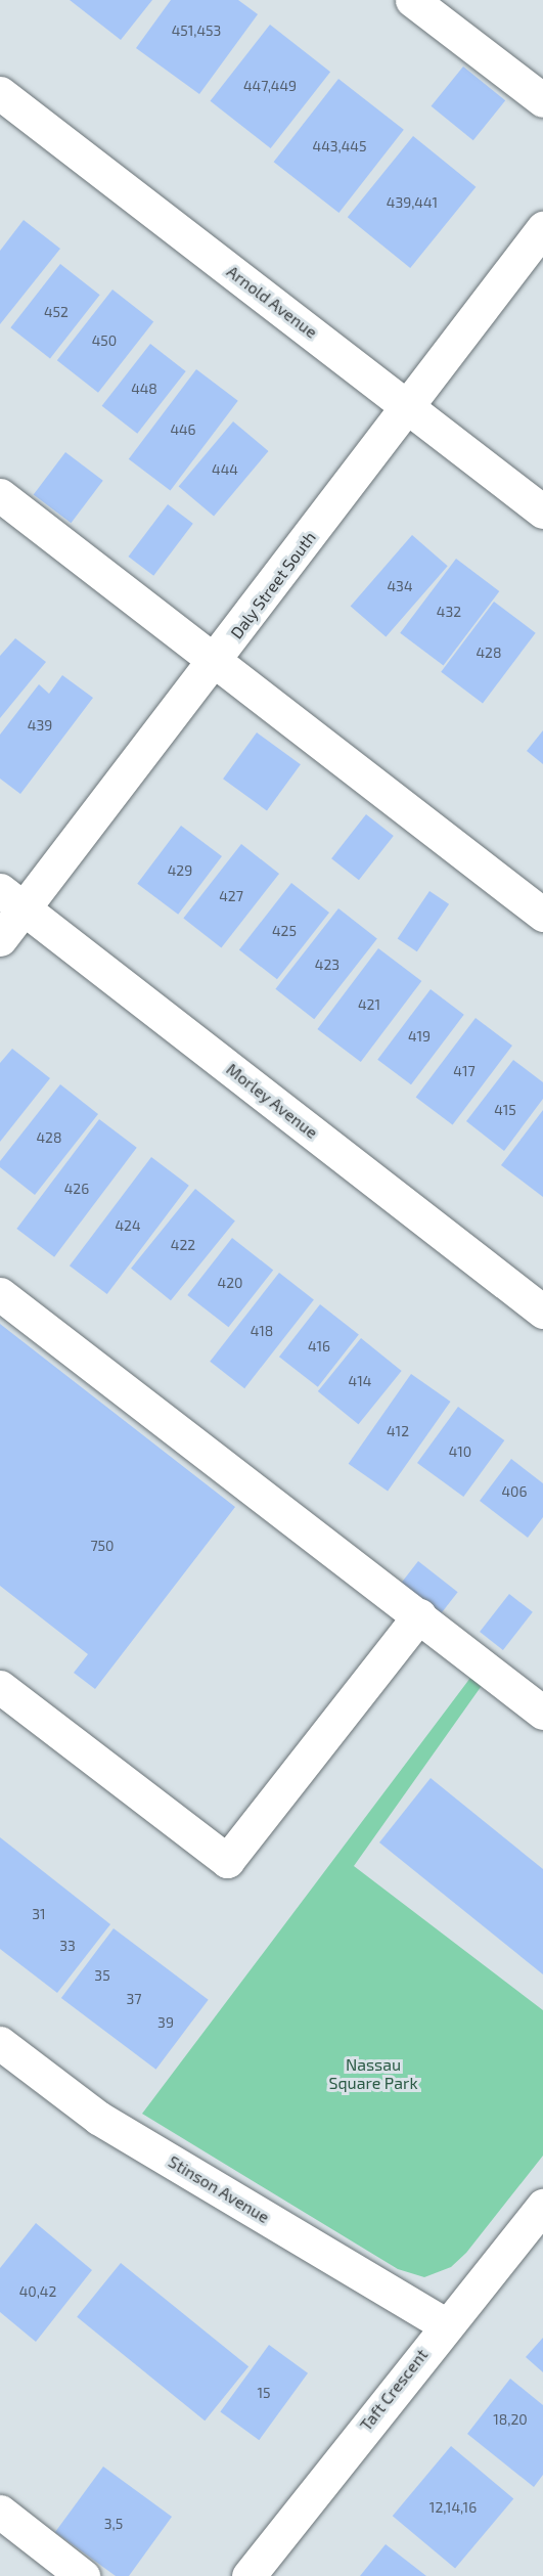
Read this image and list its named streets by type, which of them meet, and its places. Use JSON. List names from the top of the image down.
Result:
{
  "streets": {
    "street": [
      "Arnold Avenue",
      "Daly Street South",
      "Morley Avenue",
      "Stinson Avenue",
      "Taft Crescent"
    ]
  },
  "crossings": [
    ["Arnold Avenue", "Daly Street South"],
    ["Daly Street South", "Morley Avenue"],
    ["Stinson Avenue", "Taft Crescent"]
  ],
  "parks": ["Nassau Square Park"],
  "house_numbers": [
    "451,453",
    "447,449",
    "443,445",
    "439,441",
    "452",
    "450",
    "448",
    "446",
    "444",
    "434",
    "432",
    "428",
    "439",
    "429",
    "427",
    "425",
    "423",
    "421",
    "419",
    "417",
    "415",
    "428",
    "426",
    "424",
    "422",
    "420",
    "418",
    "416",
    "414",
    "412",
    "410",
    "406",
    "750",
    "31",
    "33",
    "35",
    "37",
    "39",
    "40,42",
    "15",
    "18,20",
    "12,14,16",
    "3,5"
  ]
}
